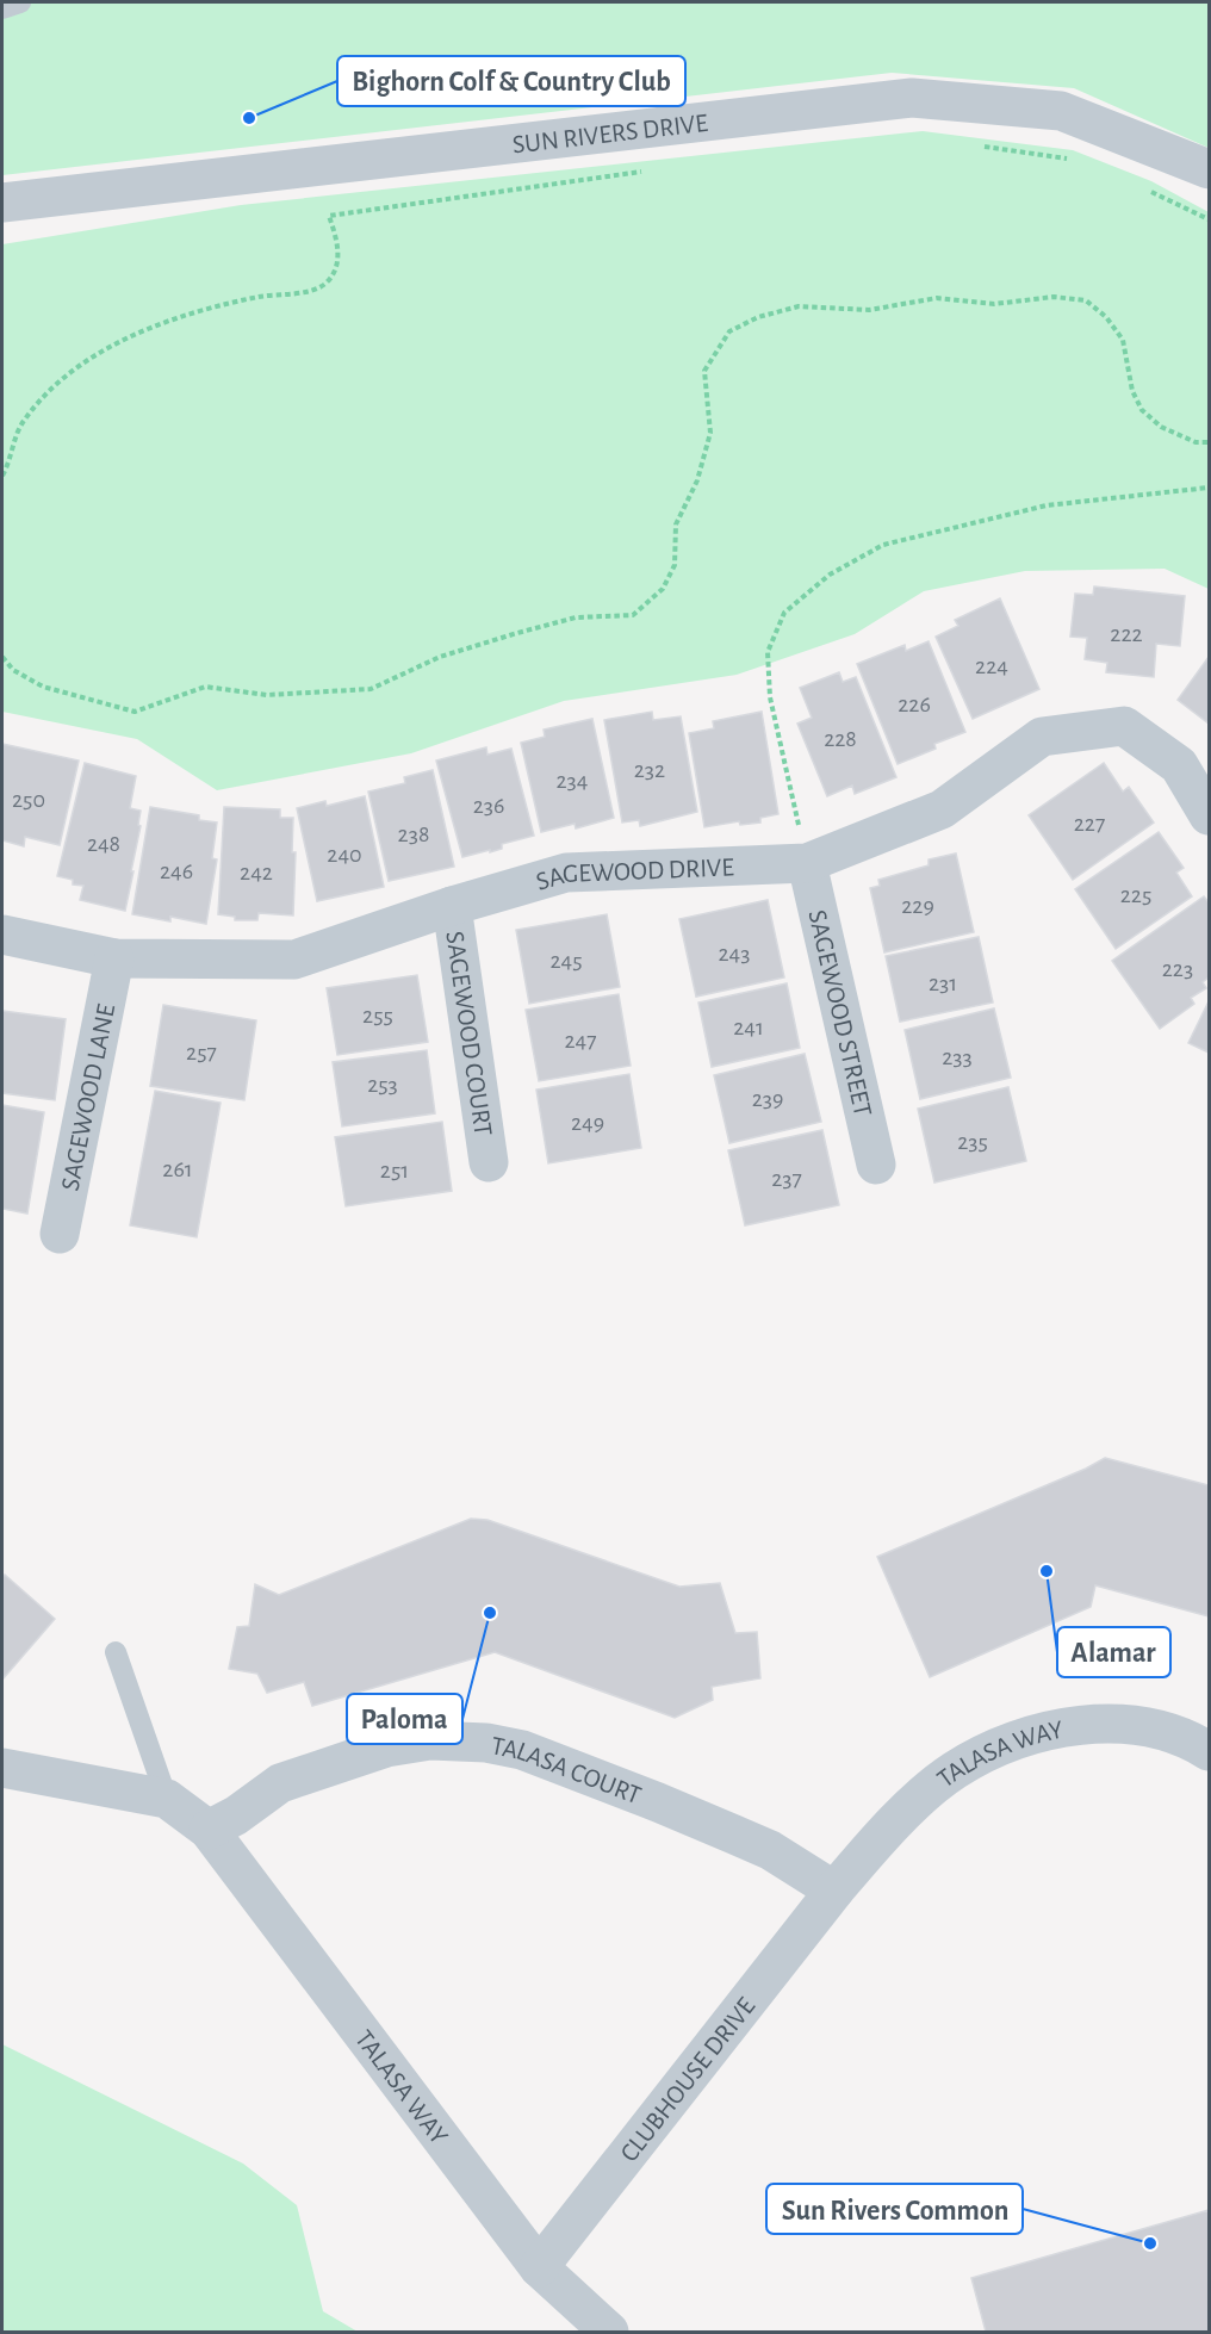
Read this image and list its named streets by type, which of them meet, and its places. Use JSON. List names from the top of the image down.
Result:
{
  "streets": {
    "street": [
      "SUN RIVERS DRIVE",
      "SAGEWOOD DRIVE",
      "SAGEWOOD STREET",
      "SAGEWOOD COURT",
      "SAGEWOOD LANE",
      "TALASA WAY",
      "TALASA COURT",
      "CLUBHOUSE DRIVE"
    ]
  },
  "crossings": [
    ["SAGEWOOD DRIVE", "SAGEWOOD STREET"],
    ["SAGEWOOD DRIVE", "SAGEWOOD COURT"],
    ["SAGEWOOD DRIVE", "SAGEWOOD LANE"],
    ["TALASA WAY", "TALASA COURT"],
    ["TALASA WAY", "CLUBHOUSE DRIVE"],
    ["TALASA COURT", "CLUBHOUSE DRIVE"]
  ],
  "places": [
    "Bighorn Colf & Country Club",
    "Alamar",
    "Paloma",
    "Sun Rivers Common"
  ],
  "house_numbers": [
    "222",
    "224",
    "226",
    "228",
    "232",
    "234",
    "250",
    "236",
    "227",
    "238",
    "248",
    "240",
    "246",
    "242",
    "225",
    "229",
    "243",
    "245",
    "223",
    "231",
    "255",
    "241",
    "247",
    "257",
    "233",
    "253",
    "239",
    "249",
    "235",
    "261",
    "251",
    "237"
  ]
}
